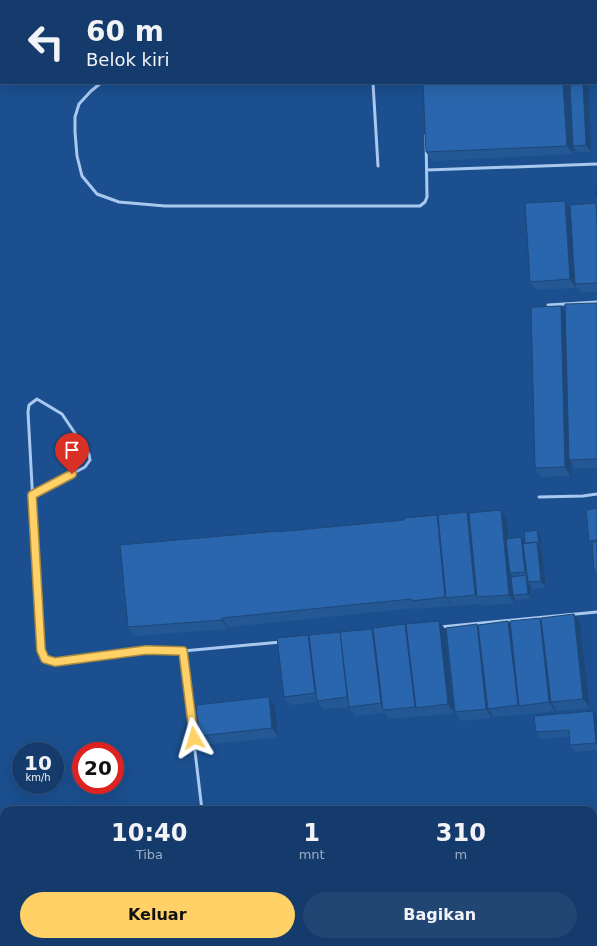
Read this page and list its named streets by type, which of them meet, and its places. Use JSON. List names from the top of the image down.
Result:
{
  "page": {
    "turn": ["60 m", "Belok kiri"],
    "speed": "10 km/h",
    "limit": "20",
    "eta": [
      "10:40",
      "Tiba",
      "1",
      "mnt",
      "310",
      "m"
    ],
    "buttons": ["Keluar", "Bagikan"]
  }
}
